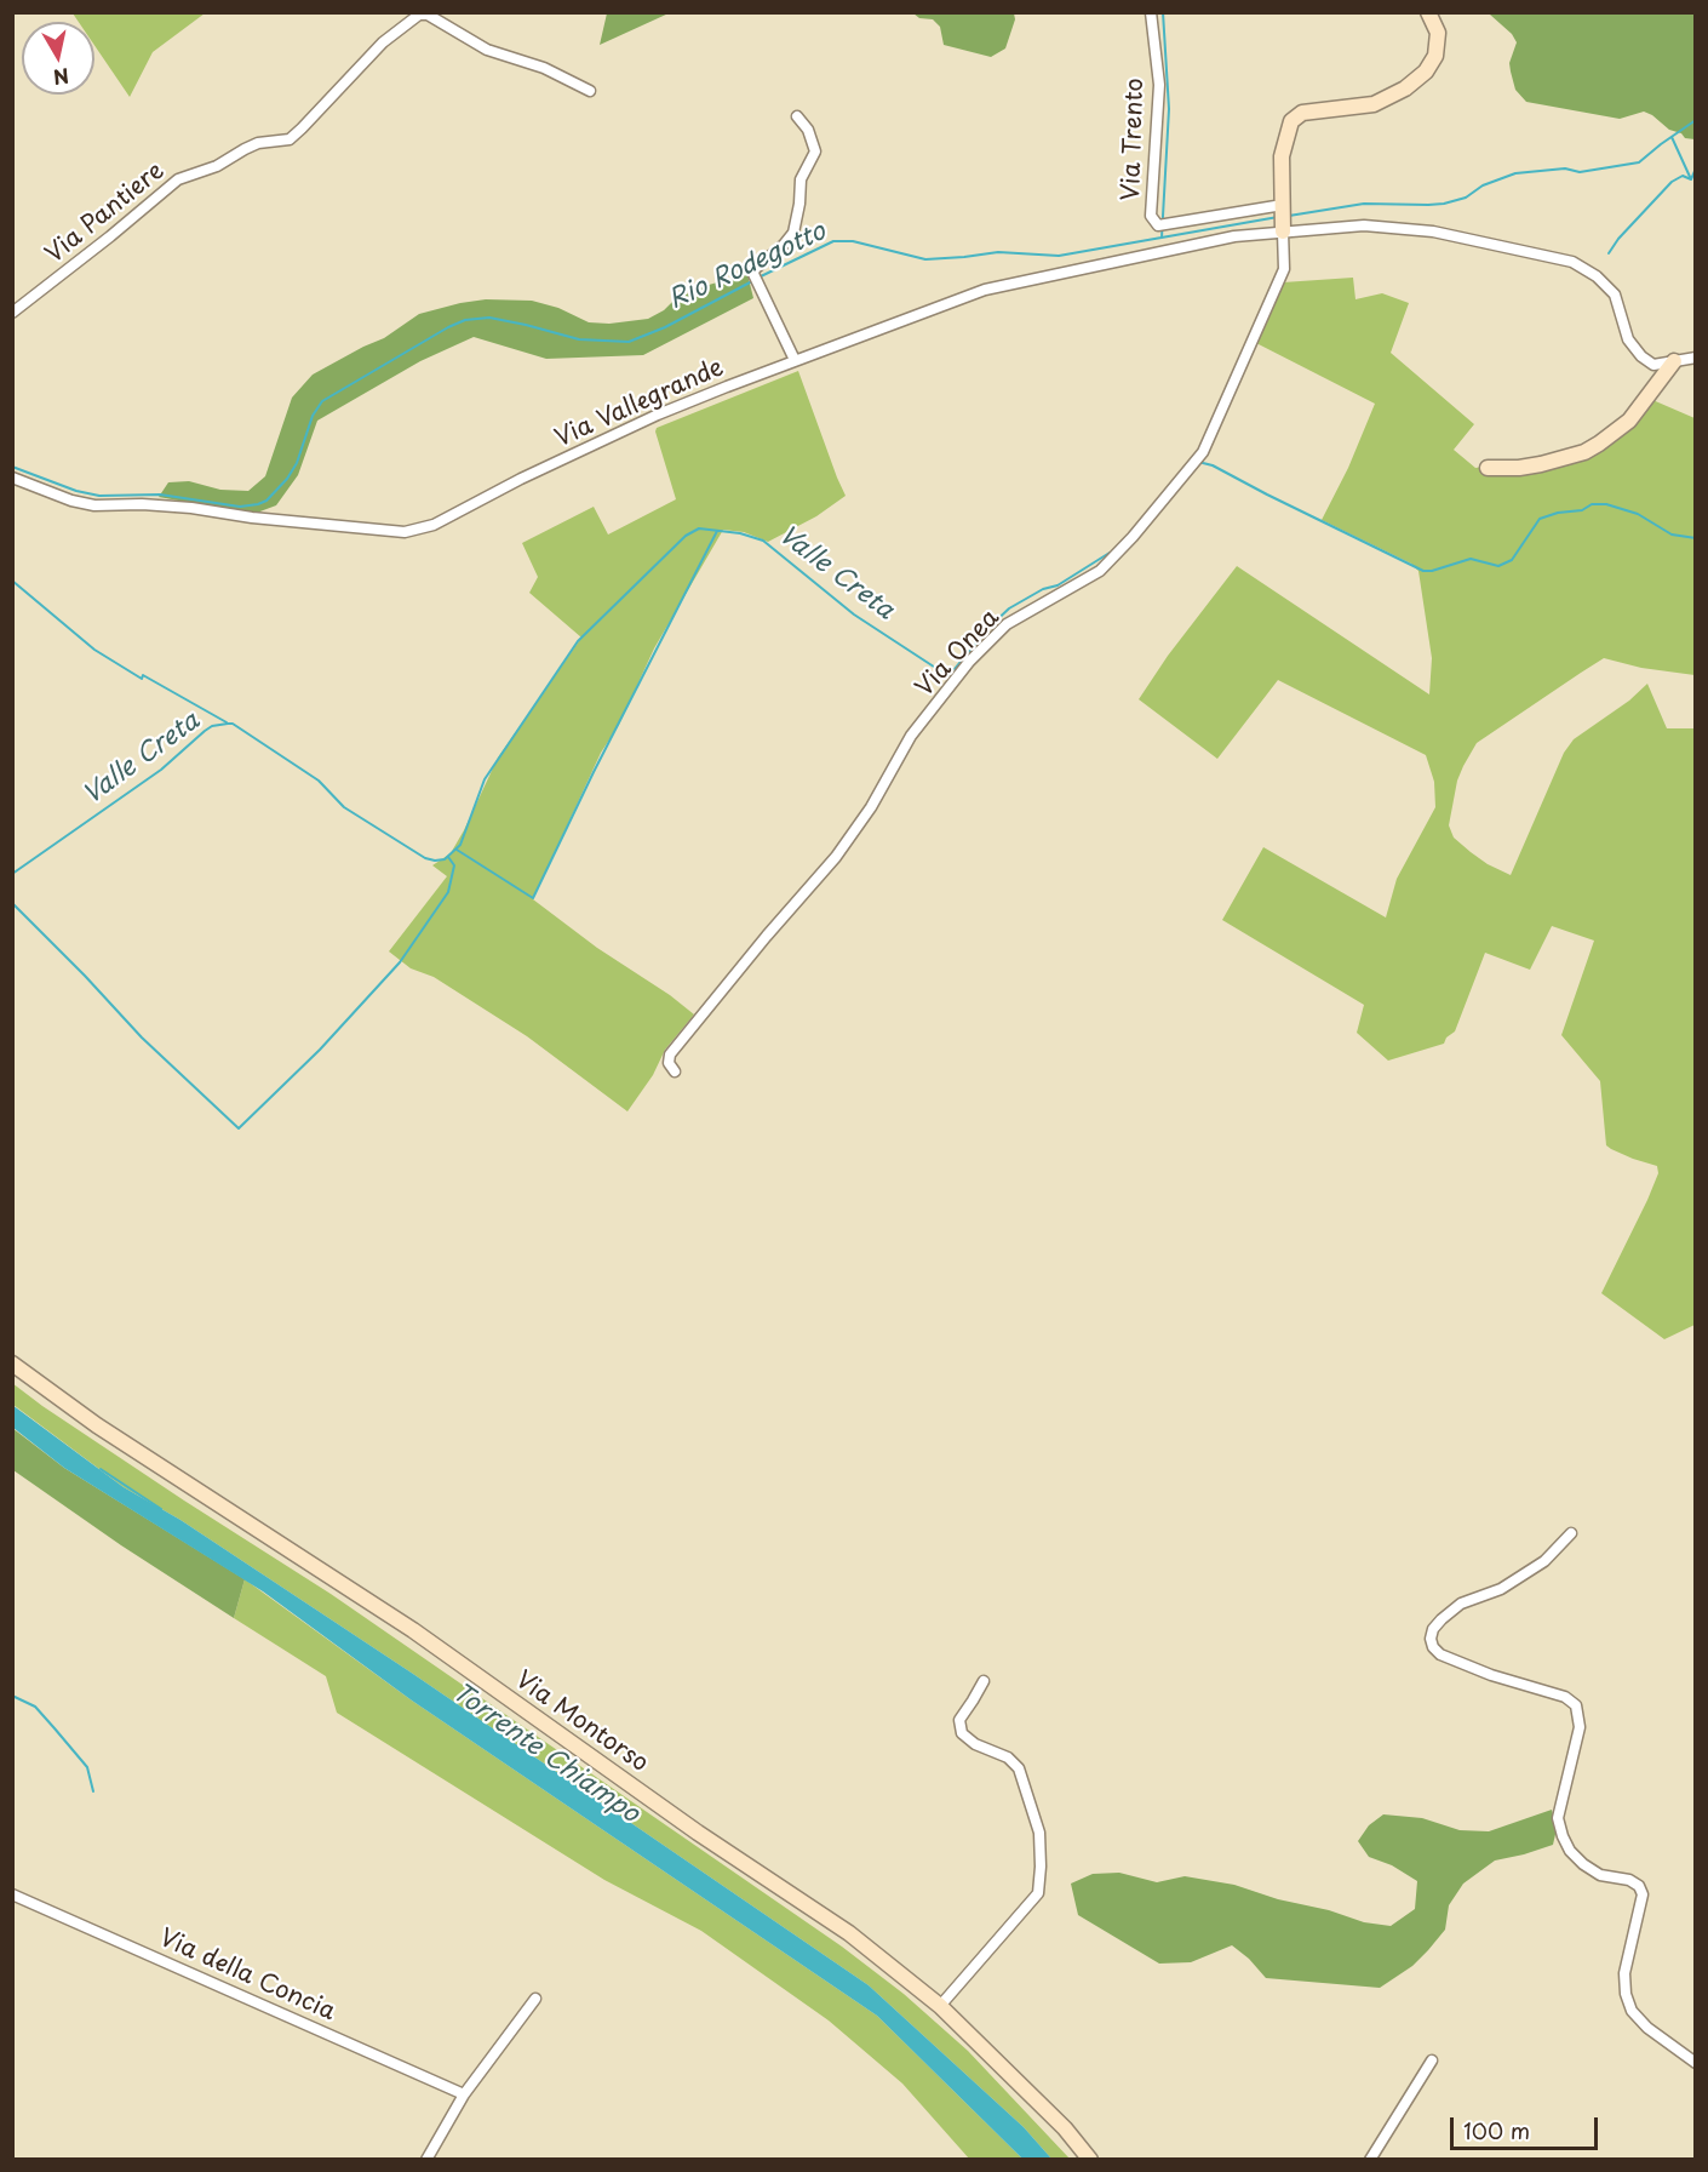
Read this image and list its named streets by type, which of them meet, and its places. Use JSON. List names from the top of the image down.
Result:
{
  "streets": {
    "main road": ["Via Montorso"],
    "street": [
      "Via Trento",
      "Via Pantiere",
      "Via Vallegrande",
      "Via Onea",
      "Via della Concia"
    ]
  },
  "crossings": [
    ["Via Trento", "Via Vallegrande"],
    ["Via Trento", "Via Onea"],
    ["Via Vallegrande", "Via Onea"]
  ],
  "water": ["Rio Rodegotto", "Valle Creta", "Torrente Chiampo"],
  "scale_bar": "100 m",
  "north": "bottom"
}
